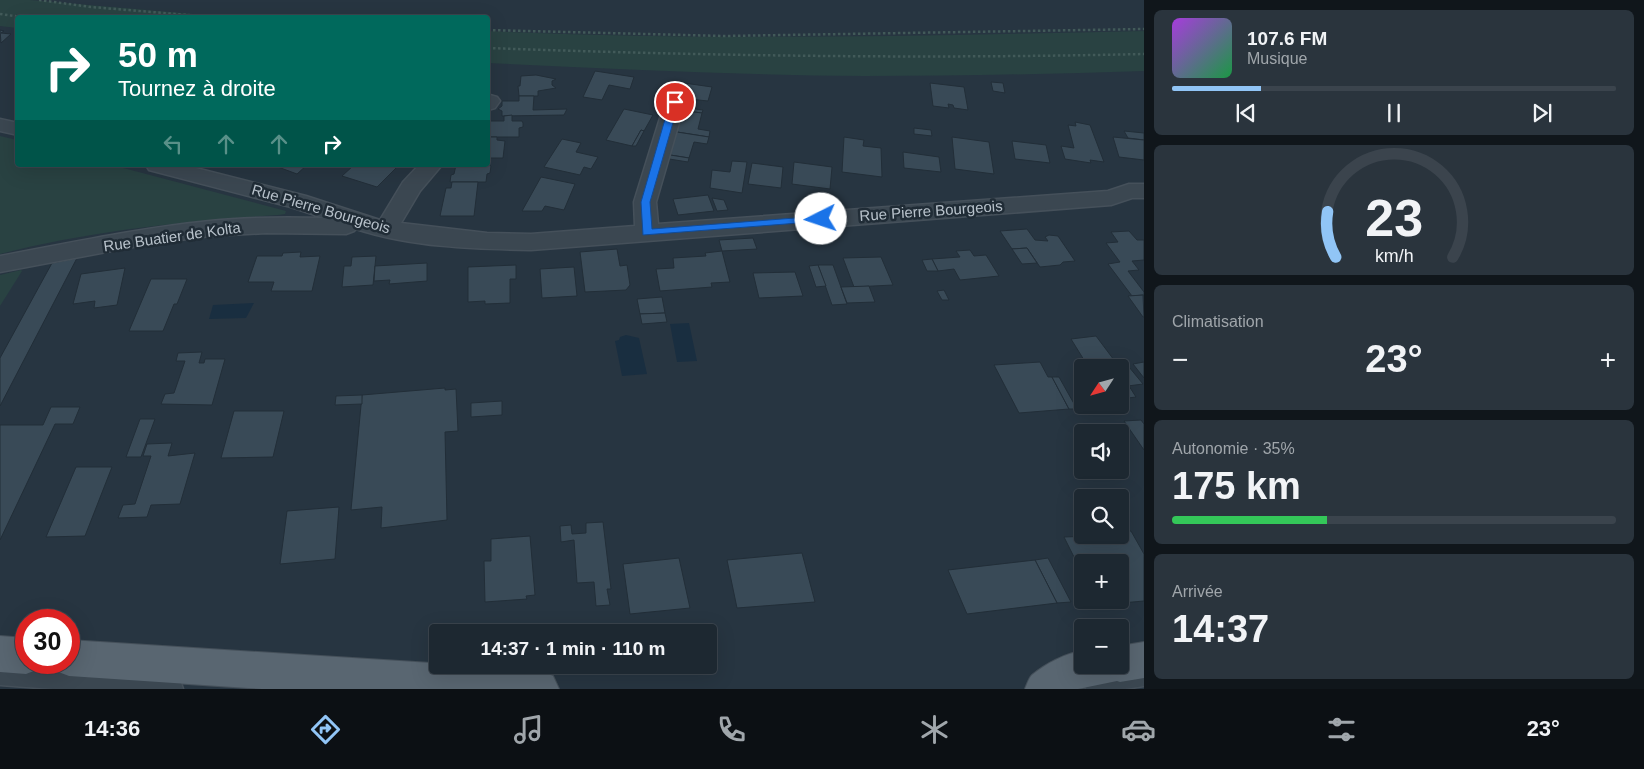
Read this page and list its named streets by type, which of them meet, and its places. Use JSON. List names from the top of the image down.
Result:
{
  "streets": {
    "street": ["Rue Pierre Bourgeois", "Rue Buatier de Kolta"]
  },
  "crossings": [
    ["Rue Pierre Bourgeois", "Rue Buatier de Kolta"]
  ],
  "north": "bottom left",
  "page": {
    "turn": ["50 m", "Tournez à droite"],
    "song": ["107.6 FM", "Musique"],
    "tile": [
      "Climatisation",
      ["Autonomie · 35%", "175 km"],
      ["Arrivée", "14:37"]
    ],
    "heat": ["−", "23°", "+"],
    "map_buttons": ["+", "−"],
    "limit": "30",
    "trip": "14:37 · 1 min · 110 m",
    "tabs": ["14:36", "23°"],
    "gauge": ["23", "km/h"]
  }
}
